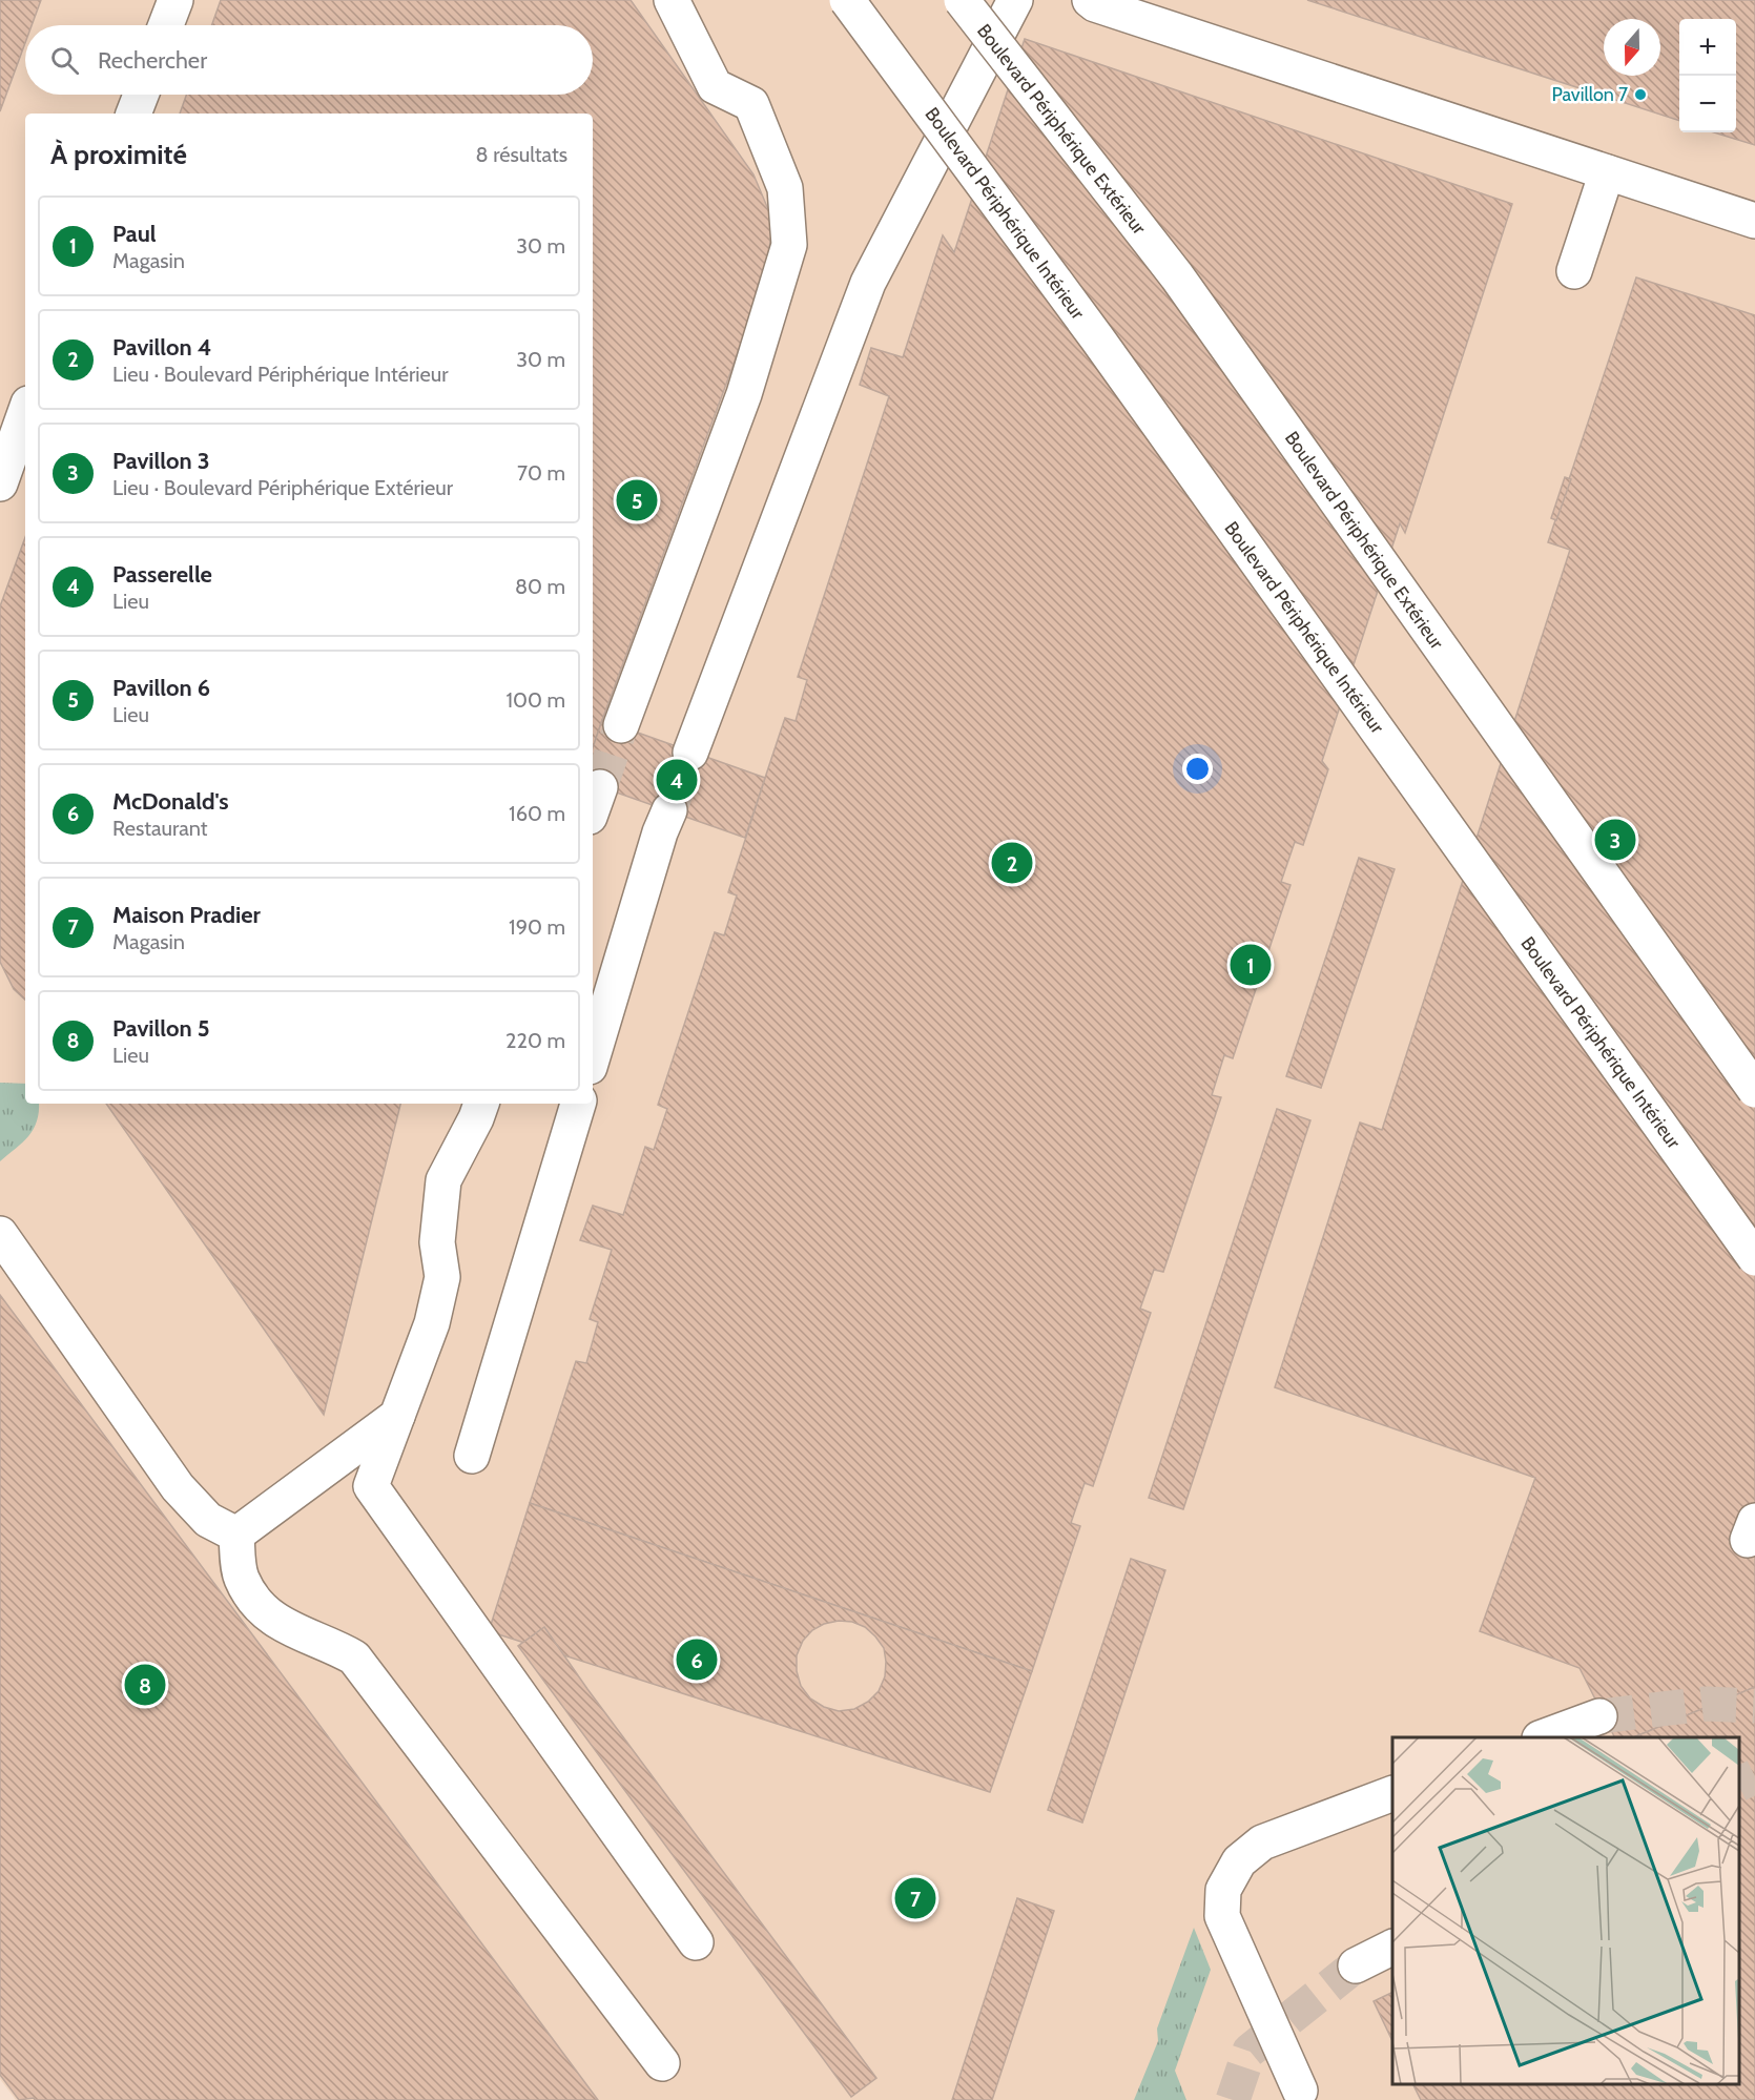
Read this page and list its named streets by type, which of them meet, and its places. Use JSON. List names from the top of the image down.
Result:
{
  "streets": {
    "main road": ["Boulevard Périphérique Extérieur", "Boulevard Périphérique Intérieur"]
  },
  "places": ["Pavillon 7"],
  "north": "bottom",
  "page": {
    "map_buttons": ["+", "−"],
    "search": "Rechercher",
    "heading": ["À proximité", "8 résultats"],
    "list": [
      {
        "mark": "1",
        "name": "Paul",
        "note": "Magasin",
        "value": "30 m"
      },
      {
        "mark": "2",
        "name": "Pavillon 4",
        "note": "Lieu · Boulevard Périphérique Intérieur",
        "value": "30 m"
      },
      {
        "mark": "3",
        "name": "Pavillon 3",
        "note": "Lieu · Boulevard Périphérique Extérieur",
        "value": "70 m"
      },
      {
        "mark": "4",
        "name": "Passerelle",
        "note": "Lieu",
        "value": "80 m"
      },
      {
        "mark": "5",
        "name": "Pavillon 6",
        "note": "Lieu",
        "value": "100 m"
      },
      {
        "mark": "6",
        "name": "McDonald's",
        "note": "Restaurant",
        "value": "160 m"
      },
      {
        "mark": "7",
        "name": "Maison Pradier",
        "note": "Magasin",
        "value": "190 m"
      },
      {
        "mark": "8",
        "name": "Pavillon 5",
        "note": "Lieu",
        "value": "220 m"
      }
    ],
    "pins": [
      "5",
      "4",
      "3",
      "2",
      "1",
      "6",
      "8",
      "7"
    ]
  }
}
